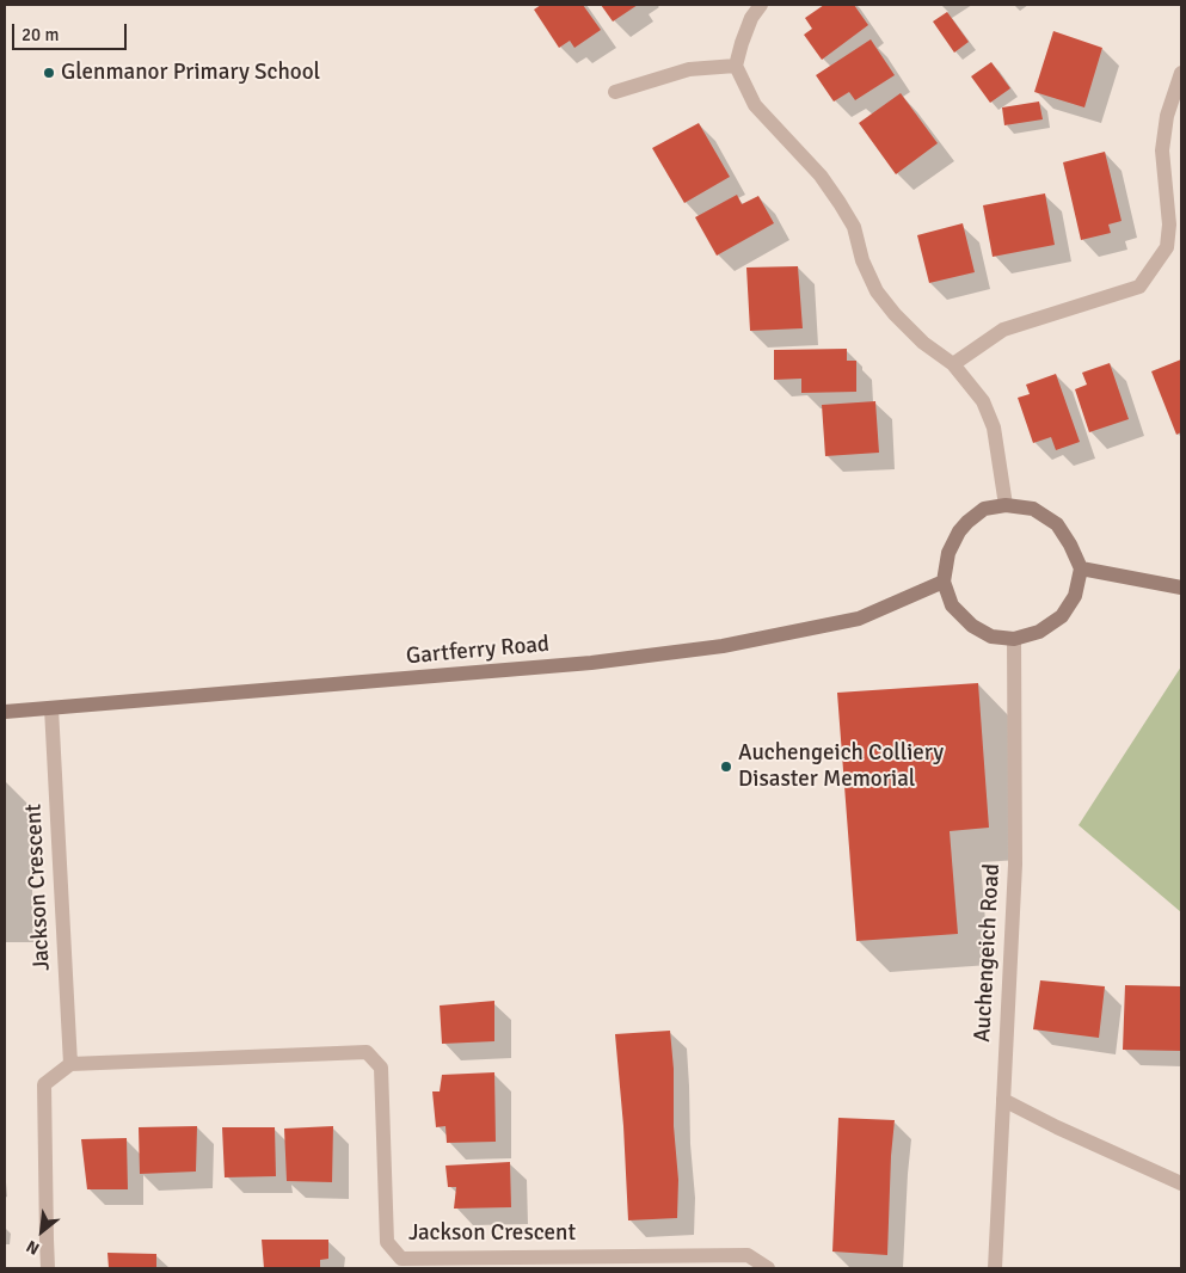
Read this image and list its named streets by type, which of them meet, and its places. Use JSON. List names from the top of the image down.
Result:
{
  "streets": {
    "street": ["Gartferry Road", "Jackson Crescent", "Auchengeich Road"]
  },
  "crossings": [
    ["Gartferry Road", "Jackson Crescent"],
    ["Gartferry Road", "Auchengeich Road"]
  ],
  "places": ["Glenmanor Primary School", "Auchengeich Colliery Disaster Memorial"],
  "scale_bar": "20 m",
  "north": "bottom left"
}
